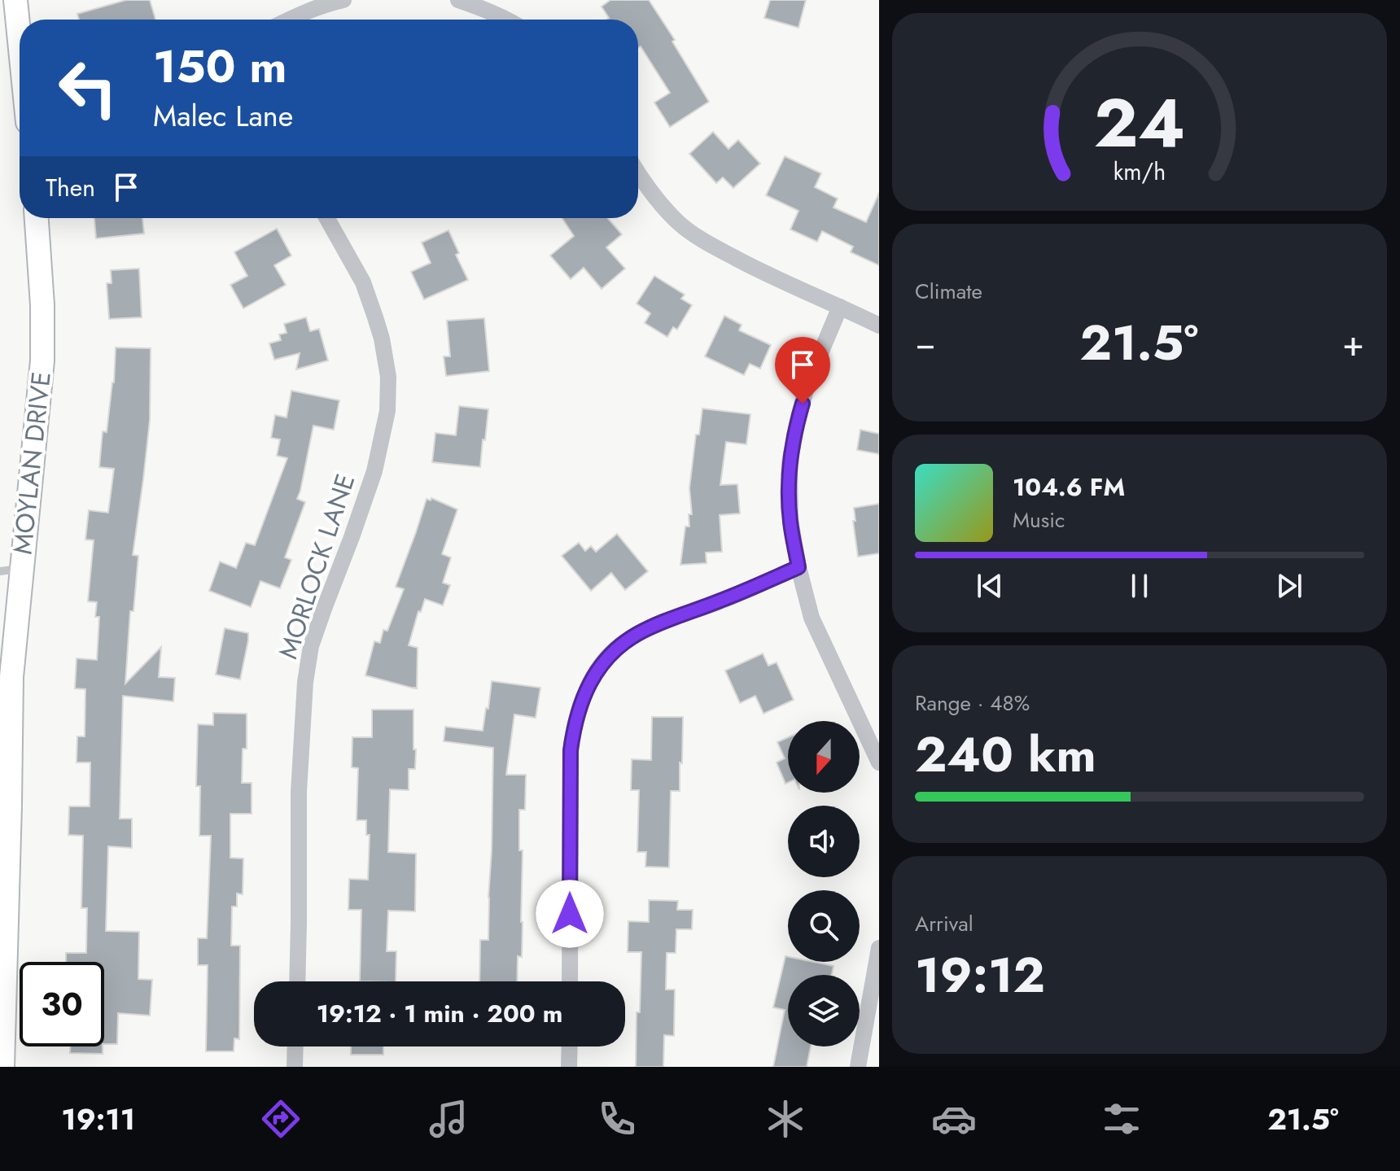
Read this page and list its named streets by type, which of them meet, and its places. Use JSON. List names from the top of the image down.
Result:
{
  "streets": {
    "street": ["MOYLAN DRIVE", "MORLOCK LANE"]
  },
  "north": "bottom",
  "page": {
    "turn": ["150 m", "Malec Lane"],
    "then": "Then",
    "tile": [
      "Climate",
      ["Range · 48%", "240 km"],
      ["Arrival", "19:12"]
    ],
    "heat": ["−", "21.5°", "+"],
    "song": ["104.6 FM", "Music"],
    "limit": "30",
    "trip": "19:12 · 1 min · 200 m",
    "tabs": ["19:11", "21.5°"],
    "gauge": ["24", "km/h"]
  }
}
